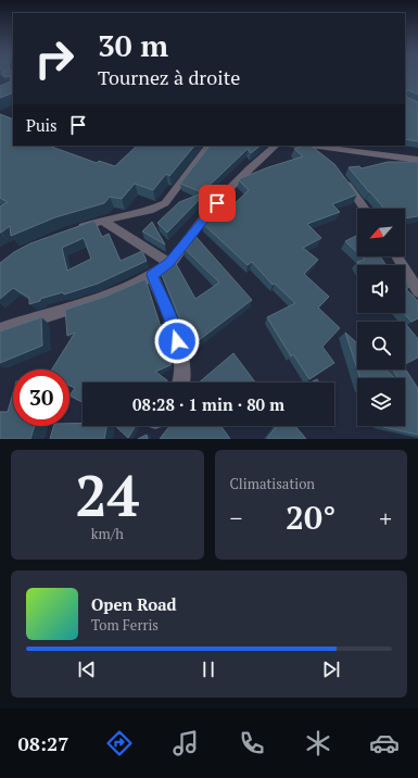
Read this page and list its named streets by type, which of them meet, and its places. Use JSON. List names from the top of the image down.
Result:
{
  "north": "bottom left",
  "page": {
    "turn": ["30 m", "Tournez à droite"],
    "then": "Puis",
    "limit": "30",
    "trip": "08:28 · 1 min · 80 m",
    "tile": [
      ["24", "km/h"],
      "Climatisation"
    ],
    "heat": ["−", "20°", "+"],
    "song": ["Open Road", "Tom Ferris"],
    "tabs": "08:27"
  }
}
